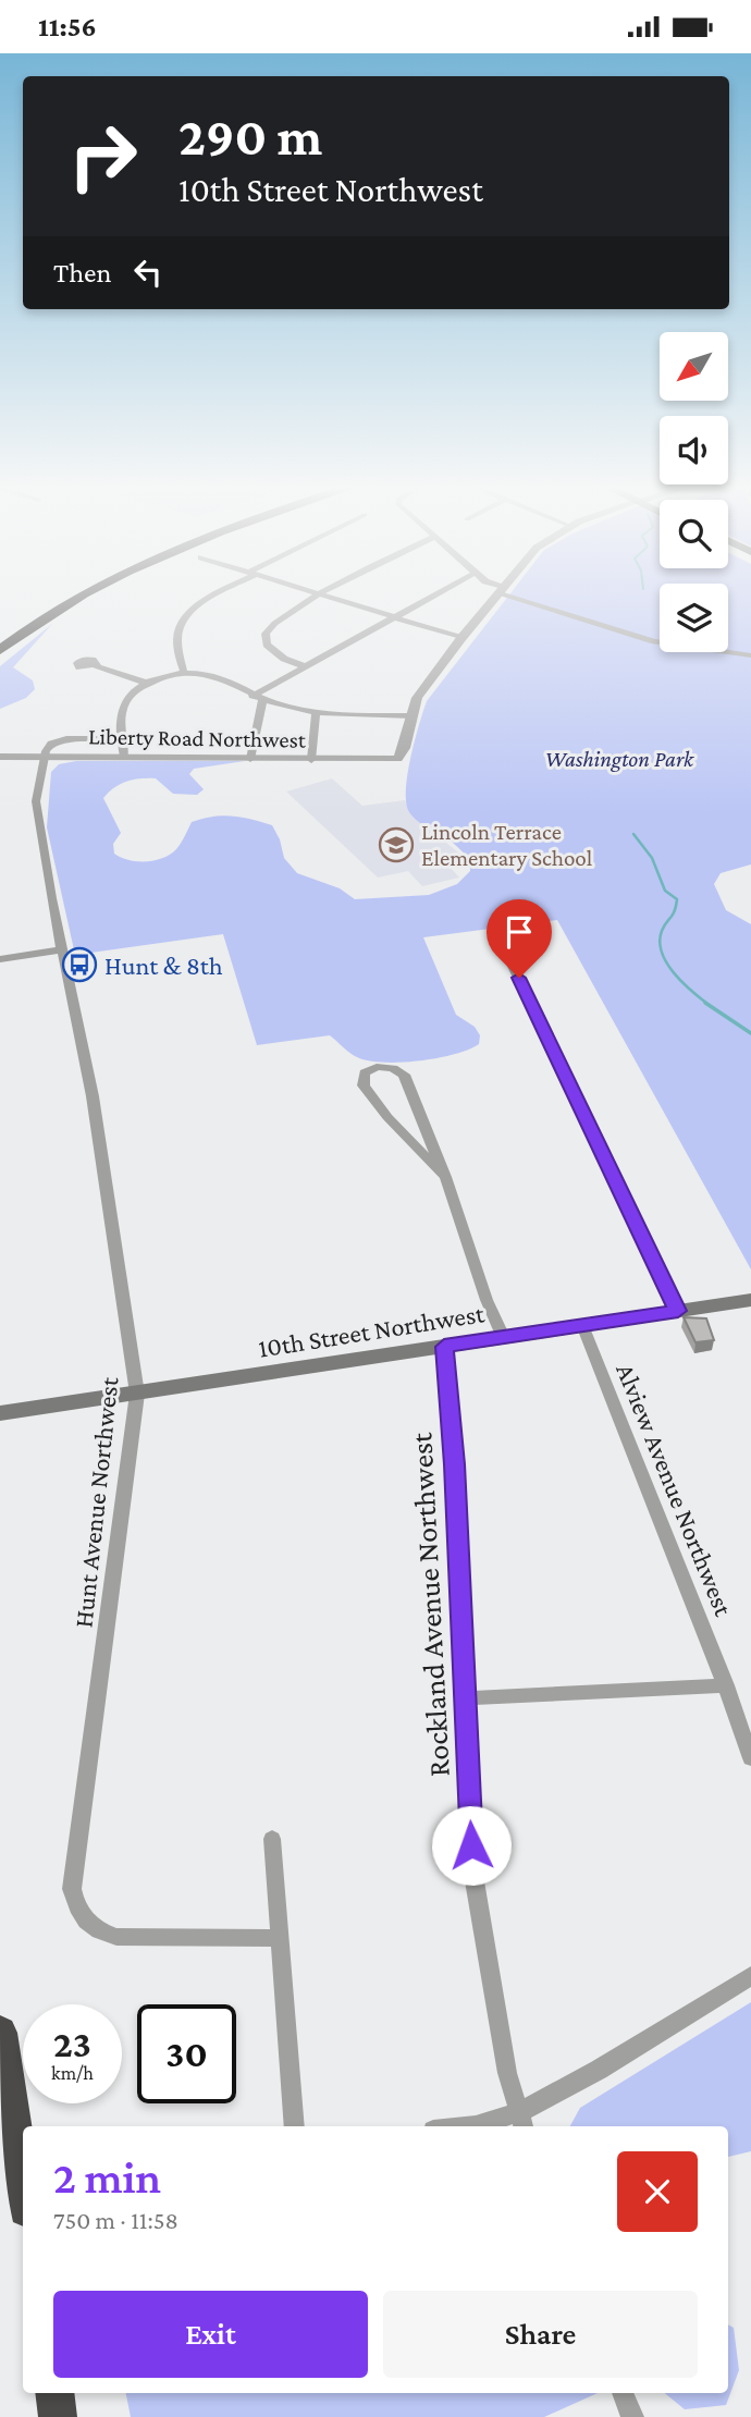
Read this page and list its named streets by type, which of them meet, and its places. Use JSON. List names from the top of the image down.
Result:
{
  "streets": {
    "main road": ["10th Street Northwest"],
    "street": [
      "Liberty Road Northwest",
      "Alview Avenue Northwest",
      "Hunt Avenue Northwest",
      "Rockland Avenue Northwest"
    ]
  },
  "crossings": [
    ["Liberty Road Northwest", "Hunt Avenue Northwest"],
    ["10th Street Northwest", "Alview Avenue Northwest"],
    ["10th Street Northwest", "Hunt Avenue Northwest"],
    ["10th Street Northwest", "Rockland Avenue Northwest"]
  ],
  "parks": ["Washington Park"],
  "places": {
    "school or university": ["Lincoln Terrace Elementary School"],
    "bus stop": ["Hunt & 8th"]
  },
  "north": "bottom left",
  "page": {
    "status": "11:56",
    "turn": ["290 m", "10th Street Northwest"],
    "then": "Then",
    "speed": "23 km/h",
    "limit": "30",
    "heading": ["2 min", "750 m · 11:58"],
    "buttons": ["Exit", "Share"]
  }
}
